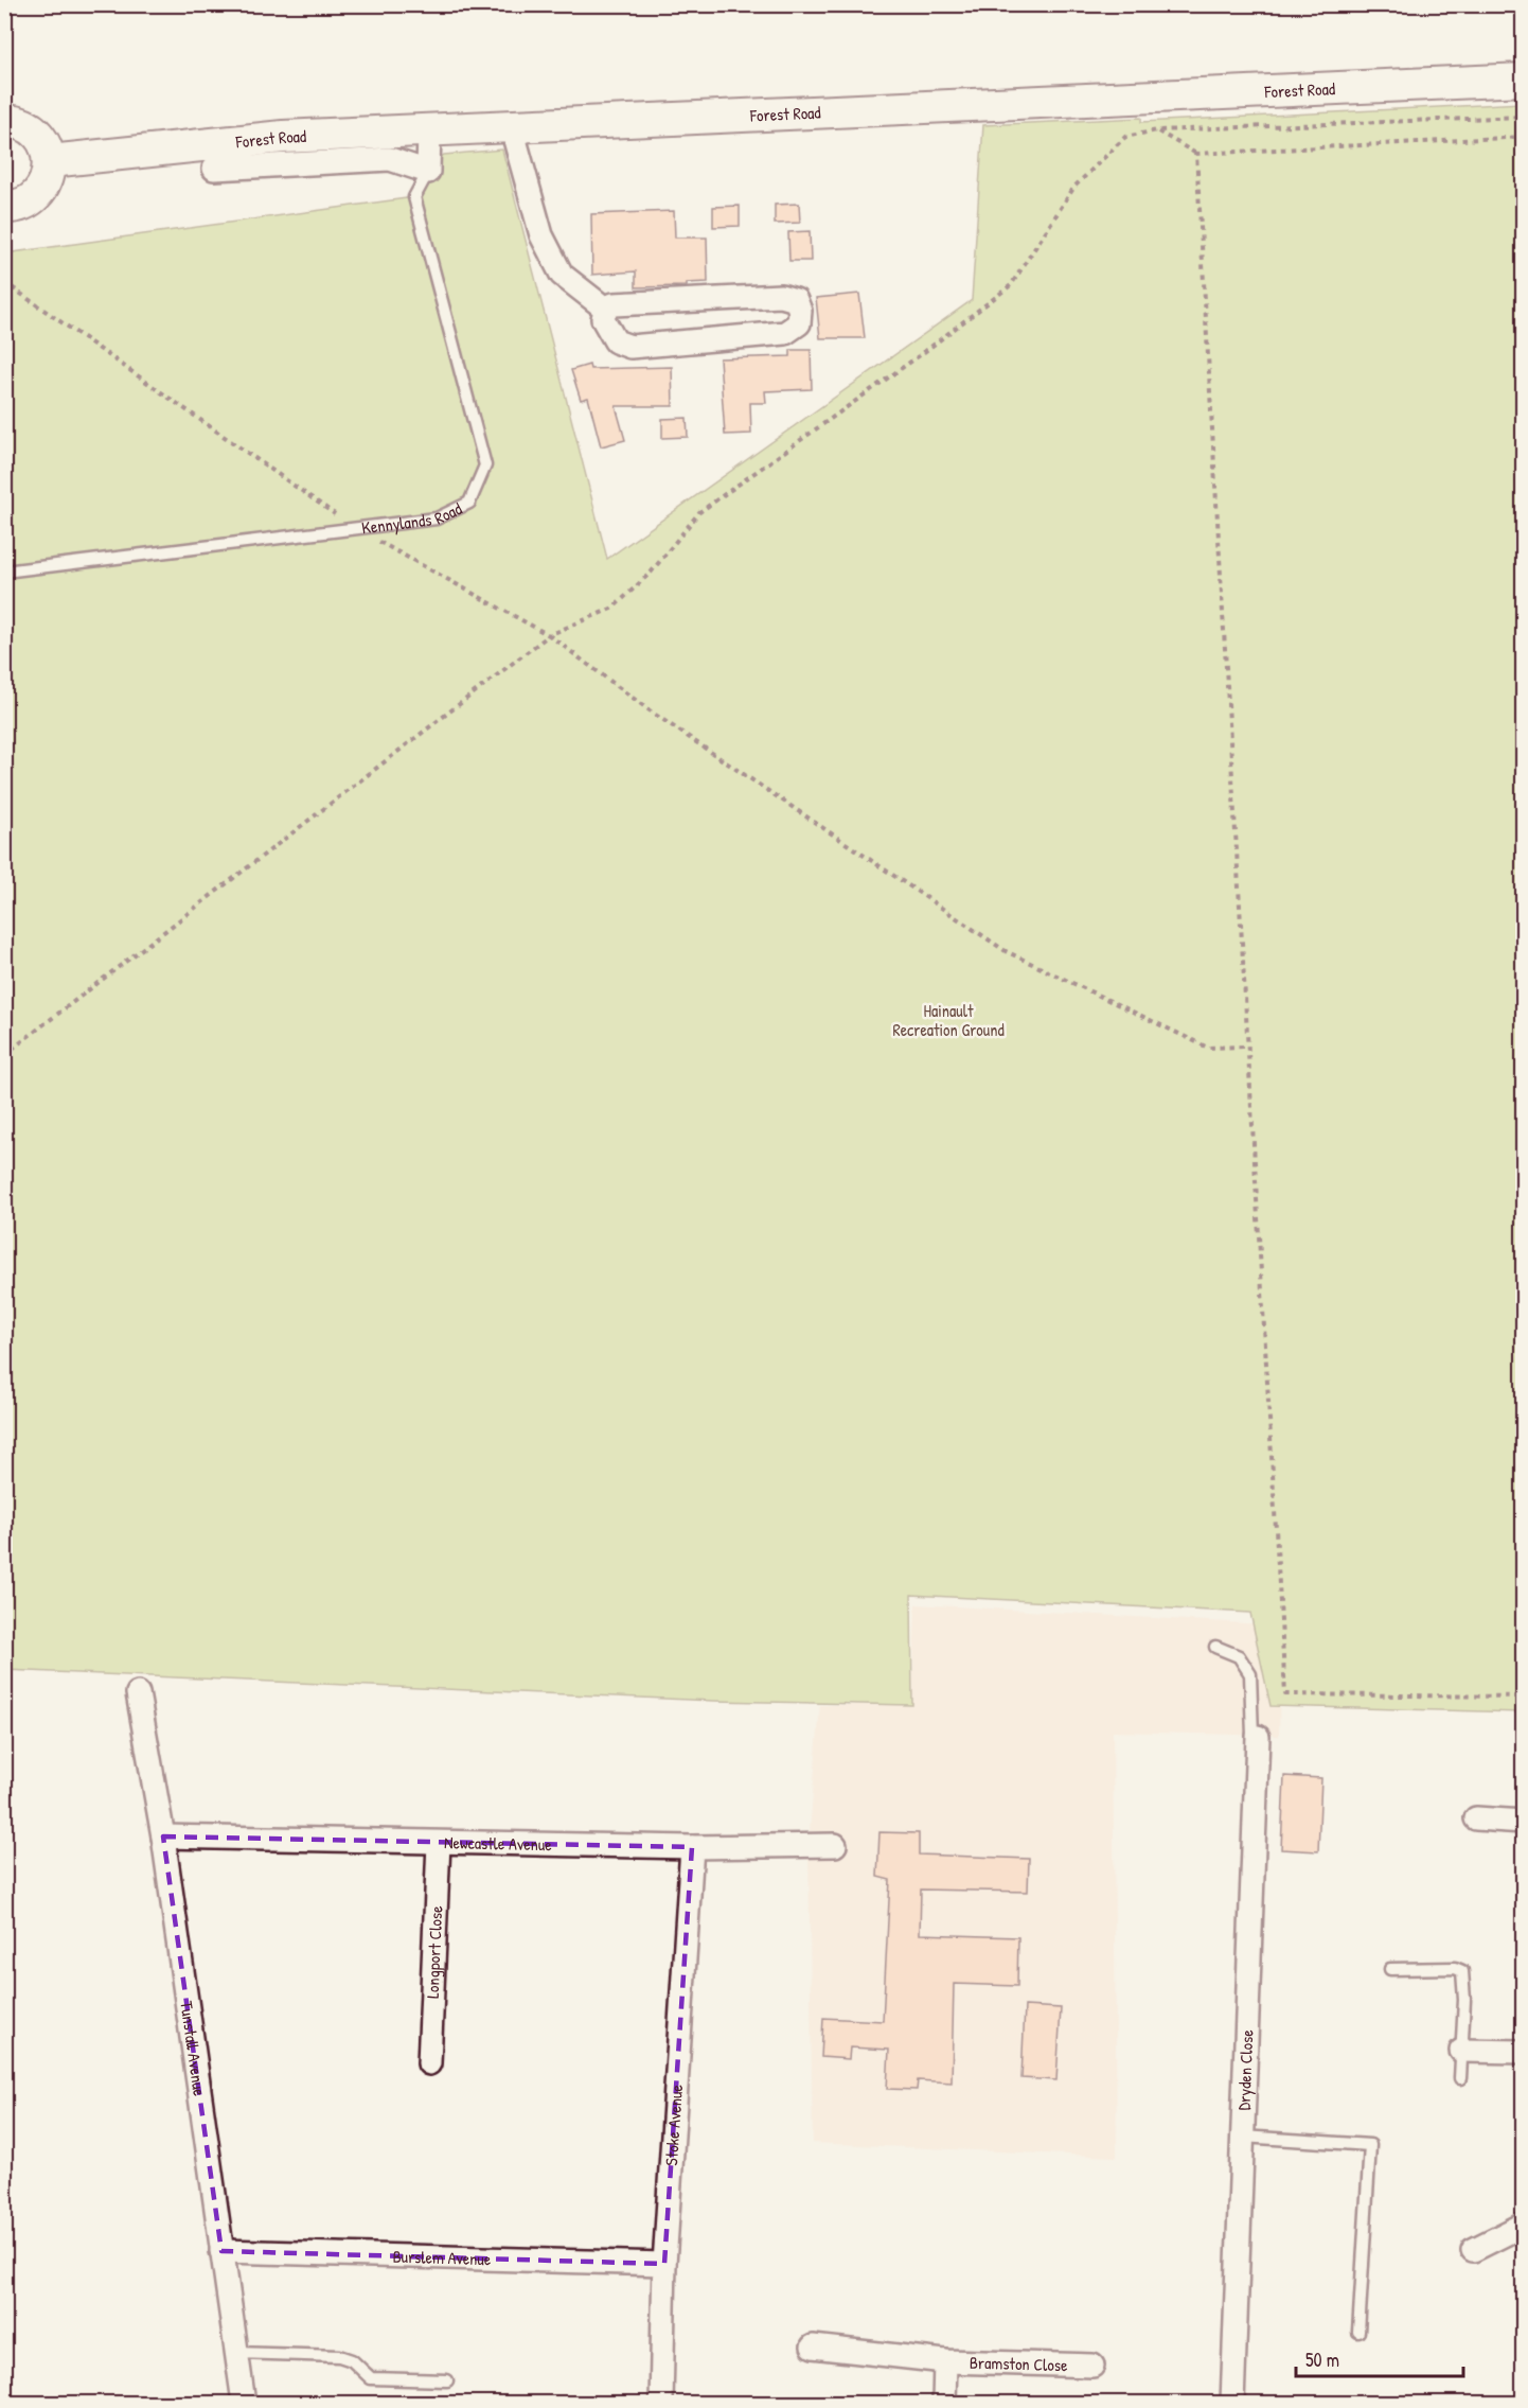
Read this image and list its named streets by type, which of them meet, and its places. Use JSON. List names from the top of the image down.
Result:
{
  "streets": {
    "street": [
      "Forest Road",
      "Kennylands Road",
      "Newcastle Avenue",
      "Longport Close",
      "Tunstall Avenue",
      "Dryden Close",
      "Stoke Avenue",
      "Burslem Avenue",
      "Bramston Close"
    ]
  },
  "crossings": [
    ["Forest Road", "Kennylands Road"],
    ["Newcastle Avenue", "Longport Close"],
    ["Newcastle Avenue", "Tunstall Avenue"],
    ["Newcastle Avenue", "Stoke Avenue"],
    ["Tunstall Avenue", "Burslem Avenue"],
    ["Stoke Avenue", "Burslem Avenue"]
  ],
  "parks": ["Hainault Recreation Ground"],
  "scale_bar": "50 m"
}
